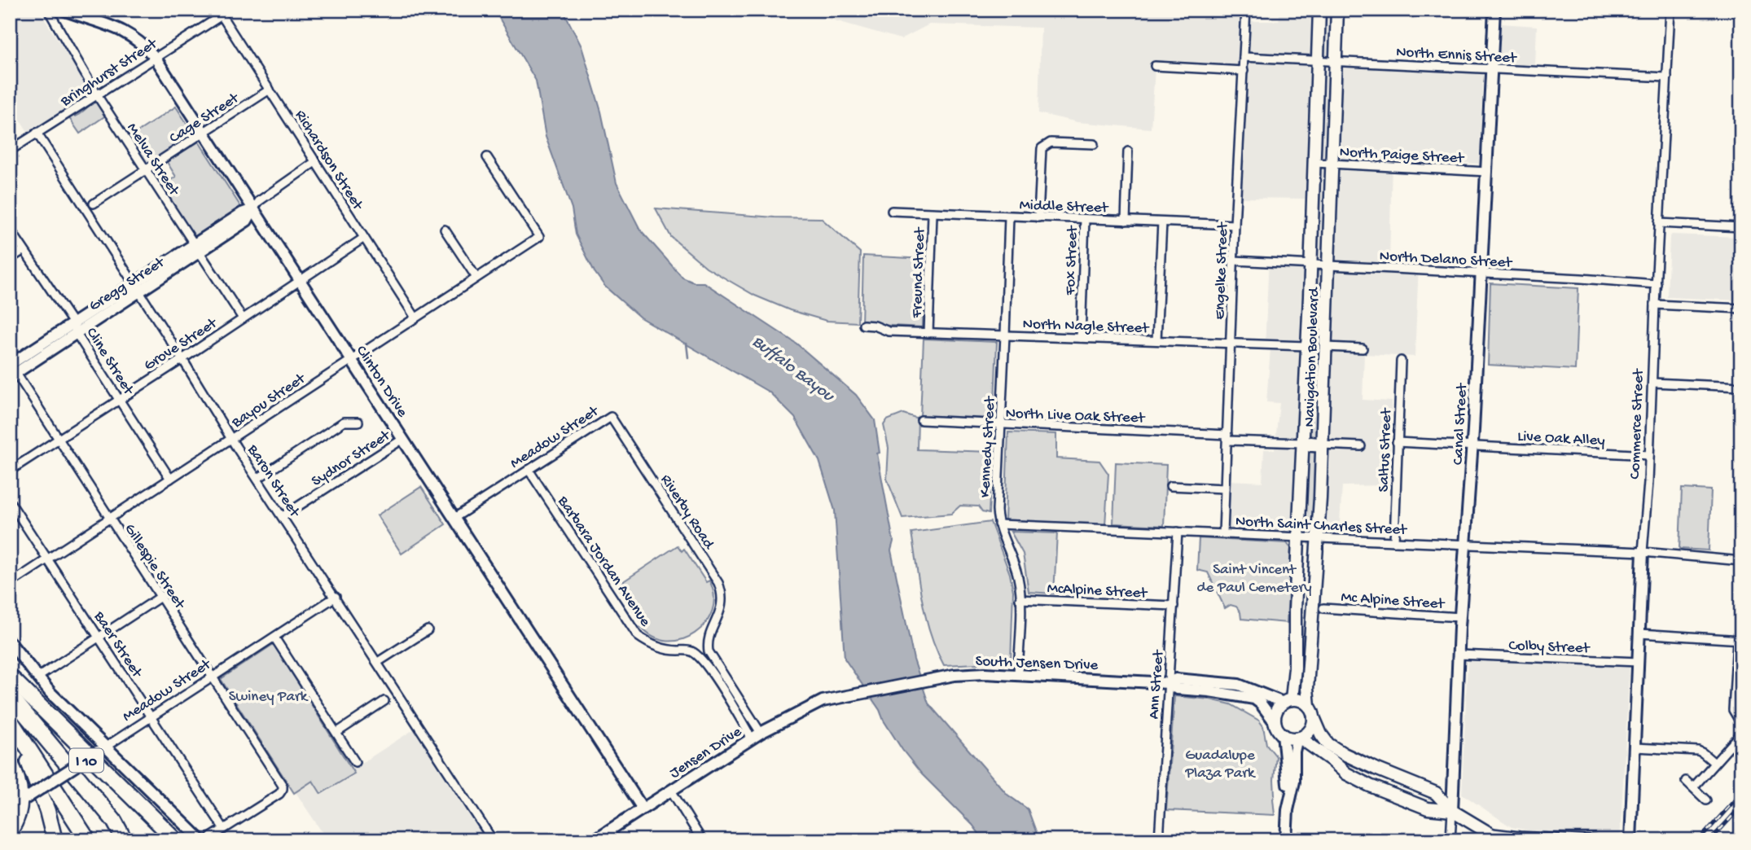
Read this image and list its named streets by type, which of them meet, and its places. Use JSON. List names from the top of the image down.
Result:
{
  "streets": {
    "highway": ["I 10"],
    "main road": [
      "Gregg Street",
      "Navigation Boulevard",
      "Clinton Drive",
      "Canal Street",
      "Commerce Street",
      "Meadow Street",
      "South Jensen Drive",
      "Jensen Drive"
    ],
    "street": [
      "North Ennis Street",
      "Bringhurst Street",
      "Cage Street",
      "North Paige Street",
      "Melva Street",
      "Richardson Street",
      "Middle Street",
      "North Delano Street",
      "Fox Street",
      "Engelke Street",
      "Freund Street",
      "North Nagle Street",
      "Grove Street",
      "Cline Street",
      "Bayou Street",
      "North Live Oak Street",
      "Live Oak Alley",
      "Kennedy Street",
      "Saltus Street",
      "Sydnor Street",
      "Baron Street",
      "Riverby Road",
      "North Saint Charles Street",
      "Barbara Jordan Avenue",
      "Gillespie Street",
      "McAlpine Street",
      "Mc Alpine Street",
      "Baer Street",
      "Colby Street",
      "Ann Street"
    ]
  },
  "crossings": [
    ["North Ennis Street", "Engelke Street"],
    ["North Ennis Street", "Navigation Boulevard"],
    ["North Ennis Street", "Canal Street"],
    ["North Ennis Street", "Commerce Street"],
    ["Bringhurst Street", "Melva Street"],
    ["Bringhurst Street", "Richardson Street"],
    ["Bringhurst Street", "Clinton Drive"],
    ["Bringhurst Street", "Baron Street"],
    ["Cage Street", "Melva Street"],
    ["Cage Street", "Richardson Street"],
    ["Cage Street", "Clinton Drive"],
    ["North Paige Street", "Navigation Boulevard"],
    ["North Paige Street", "Canal Street"],
    ["Melva Street", "Gregg Street"],
    ["Melva Street", "Grove Street"],
    ["Richardson Street", "Gregg Street"],
    ["Richardson Street", "Grove Street"],
    ["Richardson Street", "Bayou Street"],
    ["Middle Street", "Fox Street"],
    ["Middle Street", "Engelke Street"],
    ["Middle Street", "Freund Street"],
    ["Middle Street", "Kennedy Street"],
    ["North Delano Street", "Engelke Street"],
    ["North Delano Street", "Navigation Boulevard"],
    ["North Delano Street", "Canal Street"],
    ["North Delano Street", "Commerce Street"],
    ["Fox Street", "North Nagle Street"],
    ["Engelke Street", "North Nagle Street"],
    ["Engelke Street", "North Live Oak Street"],
    ["Engelke Street", "North Saint Charles Street"],
    ["Freund Street", "North Nagle Street"],
    ["Gregg Street", "Cline Street"],
    ["Gregg Street", "Clinton Drive"],
    ["Gregg Street", "Baron Street"],
    ["Gregg Street", "Gillespie Street"],
    ["North Nagle Street", "Navigation Boulevard"],
    ["North Nagle Street", "Kennedy Street"],
    ["Grove Street", "Cline Street"],
    ["Grove Street", "Clinton Drive"],
    ["Grove Street", "Baron Street"],
    ["Grove Street", "Gillespie Street"],
    ["Navigation Boulevard", "North Live Oak Street"],
    ["Navigation Boulevard", "North Saint Charles Street"],
    ["Navigation Boulevard", "South Jensen Drive"],
    ["Cline Street", "Bayou Street"],
    ["Clinton Drive", "Bayou Street"],
    ["Clinton Drive", "Meadow Street"],
    ["Clinton Drive", "Sydnor Street"],
    ["Clinton Drive", "Jensen Drive"],
    ["Bayou Street", "Baron Street"],
    ["Bayou Street", "Gillespie Street"],
    ["Bayou Street", "Baer Street"],
    ["North Live Oak Street", "Kennedy Street"],
    ["Canal Street", "Live Oak Alley"],
    ["Canal Street", "North Saint Charles Street"],
    ["Canal Street", "Mc Alpine Street"],
    ["Canal Street", "Colby Street"],
    ["Commerce Street", "Live Oak Alley"],
    ["Commerce Street", "North Saint Charles Street"],
    ["Commerce Street", "Colby Street"],
    ["Meadow Street", "Baron Street"],
    ["Meadow Street", "Riverby Road"],
    ["Meadow Street", "Barbara Jordan Avenue"],
    ["Meadow Street", "Gillespie Street"],
    ["Meadow Street", "Baer Street"],
    ["Kennedy Street", "North Saint Charles Street"],
    ["Kennedy Street", "McAlpine Street"],
    ["Kennedy Street", "South Jensen Drive"],
    ["Saltus Street", "North Saint Charles Street"],
    ["Sydnor Street", "Baron Street"],
    ["Riverby Road", "Barbara Jordan Avenue"],
    ["Riverby Road", "Jensen Drive"],
    ["North Saint Charles Street", "Ann Street"],
    ["Barbara Jordan Avenue", "Jensen Drive"],
    ["Gillespie Street", "Baer Street"],
    ["McAlpine Street", "Ann Street"],
    ["South Jensen Drive", "Ann Street"],
    ["South Jensen Drive", "Jensen Drive"]
  ],
  "water": ["Buffalo Bayou"],
  "parks": ["Saint Vincent de Paul Cemetery", "Swiney Park", "Guadalupe Plaza Park"]
}
